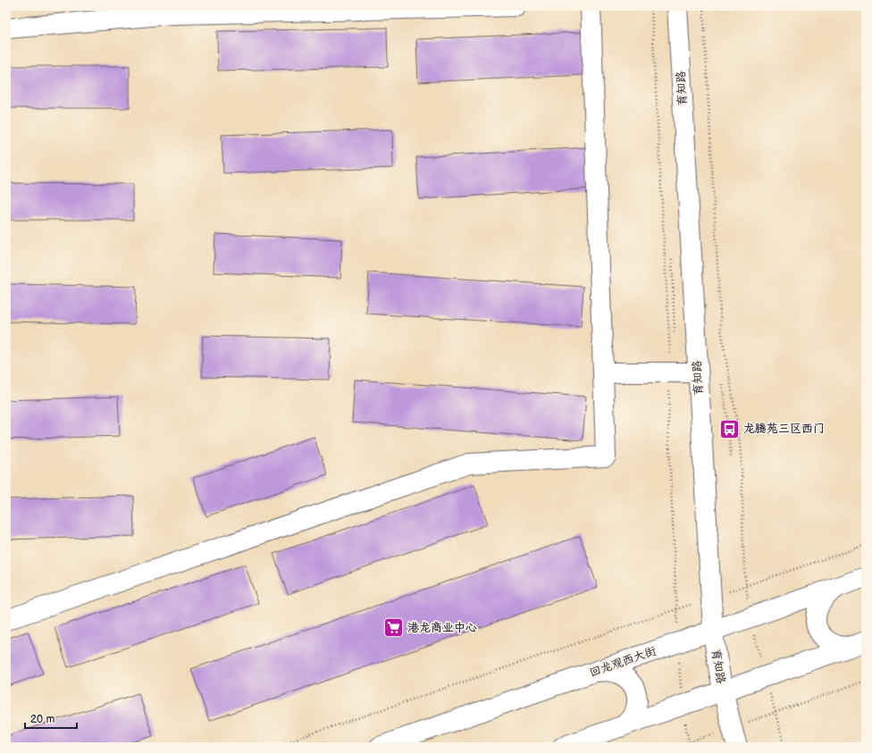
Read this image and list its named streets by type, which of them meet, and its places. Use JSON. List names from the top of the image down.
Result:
{
  "streets": {
    "street": ["育知路", "回龙观西大街"]
  },
  "crossings": [
    ["育知路", "回龙观西大街"]
  ],
  "places": {
    "bus stop": ["龙腾苑三区西门"],
    "supermarket": ["港龙商业中心"]
  },
  "scale_bar": "20 m"
}
